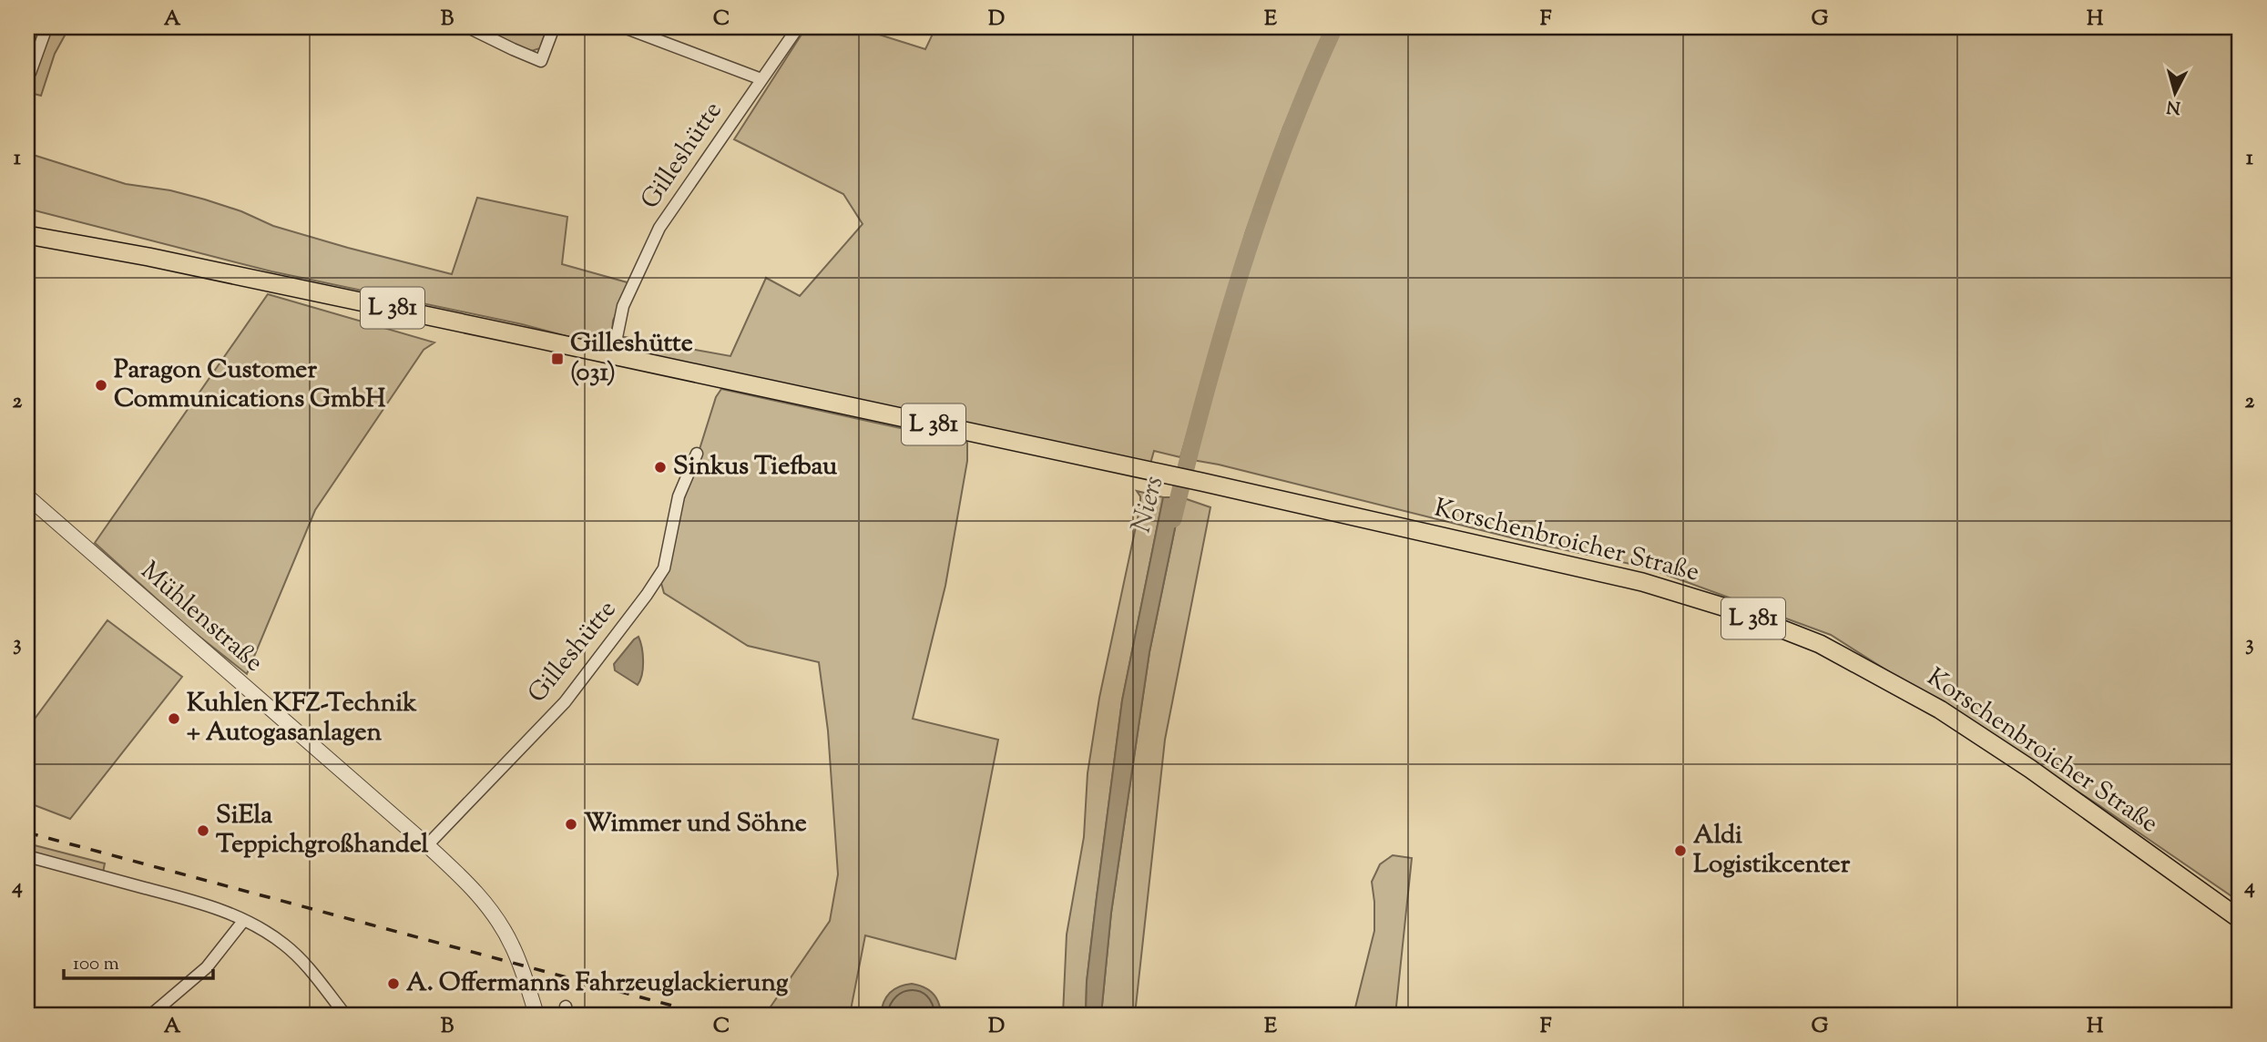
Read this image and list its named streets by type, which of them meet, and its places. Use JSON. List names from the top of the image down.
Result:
{
  "streets": {
    "main road": ["L 381", "Korschenbroicher Straße"],
    "street": ["Gilleshütte", "Mühlenstraße"]
  },
  "crossings": [
    ["Gilleshütte", "L 381"],
    ["Gilleshütte", "Korschenbroicher Straße"],
    ["Gilleshütte", "Mühlenstraße"],
    ["L 381", "Korschenbroicher Straße"]
  ],
  "water": ["Niers"],
  "places": {
    "transit": ["Gilleshütte (031)"],
    "other": [
      "Paragon Customer Communications GmbH",
      "Sinkus Tiefbau",
      "Kuhlen KFZ-Technik + Autogasanlagen",
      "Wimmer und Söhne",
      "SiEla Teppichgroßhandel",
      "Aldi Logistikcenter",
      "A. Offermanns Fahrzeuglackierung"
    ]
  },
  "scale_bar": "100 m",
  "north": "bottom",
  "grid": {
    "columns": [
      "A",
      "B",
      "C",
      "D",
      "E",
      "F",
      "G",
      "H"
    ],
    "rows": [
      "1",
      "2",
      "3",
      "4"
    ]
  }
}
